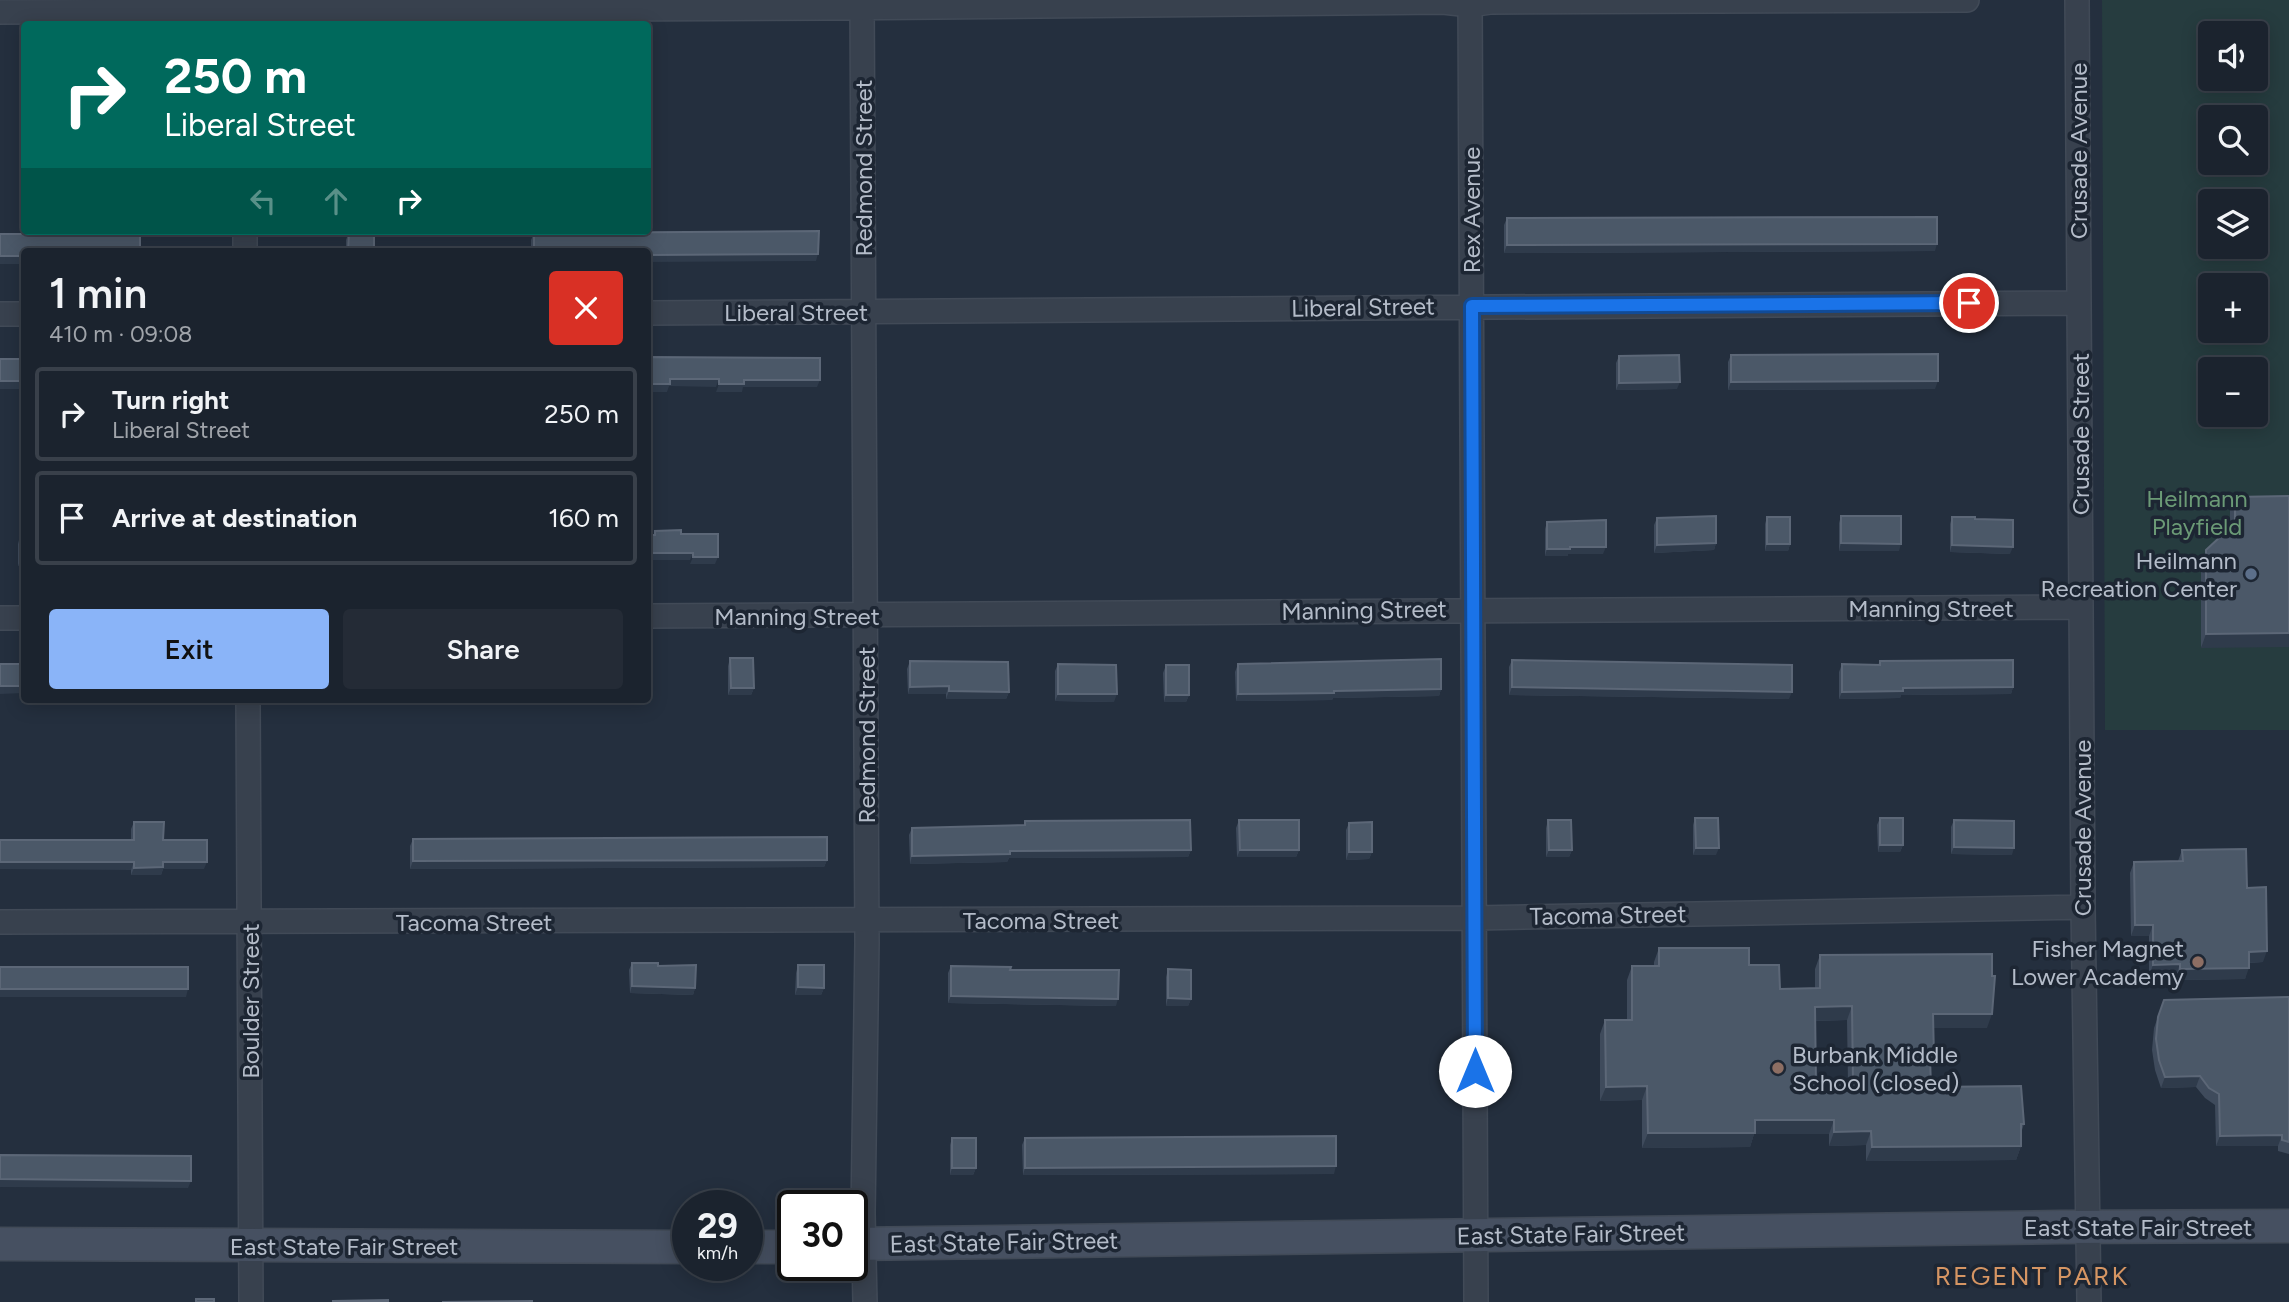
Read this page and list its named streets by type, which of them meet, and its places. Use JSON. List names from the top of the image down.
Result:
{
  "streets": {
    "street": [
      "Crusade Avenue",
      "Redmond Street",
      "Rex Avenue",
      "Liberal Street",
      "Crusade Street",
      "Manning Street",
      "Tacoma Street",
      "Boulder Street",
      "East State Fair Street"
    ]
  },
  "crossings": [
    ["Crusade Avenue", "Liberal Street"],
    ["Crusade Avenue", "Crusade Street"],
    ["Crusade Avenue", "Manning Street"],
    ["Crusade Avenue", "Tacoma Street"],
    ["Crusade Avenue", "East State Fair Street"],
    ["Redmond Street", "Liberal Street"],
    ["Redmond Street", "Manning Street"],
    ["Redmond Street", "Tacoma Street"],
    ["Rex Avenue", "Liberal Street"],
    ["Rex Avenue", "Manning Street"],
    ["Rex Avenue", "Tacoma Street"],
    ["Rex Avenue", "East State Fair Street"],
    ["Liberal Street", "Crusade Street"],
    ["Crusade Street", "Manning Street"],
    ["Tacoma Street", "Boulder Street"],
    ["Boulder Street", "East State Fair Street"]
  ],
  "districts": ["REGENT PARK"],
  "parks": ["Heilmann Playfield"],
  "places": ["Heilmann Recreation Center", "Fisher Magnet Lower Academy", "Burbank Middle School (closed)"],
  "page": {
    "map_buttons": ["+", "−"],
    "turn": ["250 m", "Liberal Street"],
    "heading": ["1 min", "410 m · 09:08"],
    "list": [
      {
        "name": "Turn right",
        "note": "Liberal Street",
        "value": "250 m"
      },
      {
        "name": "Arrive at destination",
        "value": "160 m"
      }
    ],
    "buttons": ["Exit", "Share"],
    "speed": "29 km/h",
    "limit": "30"
  }
}
